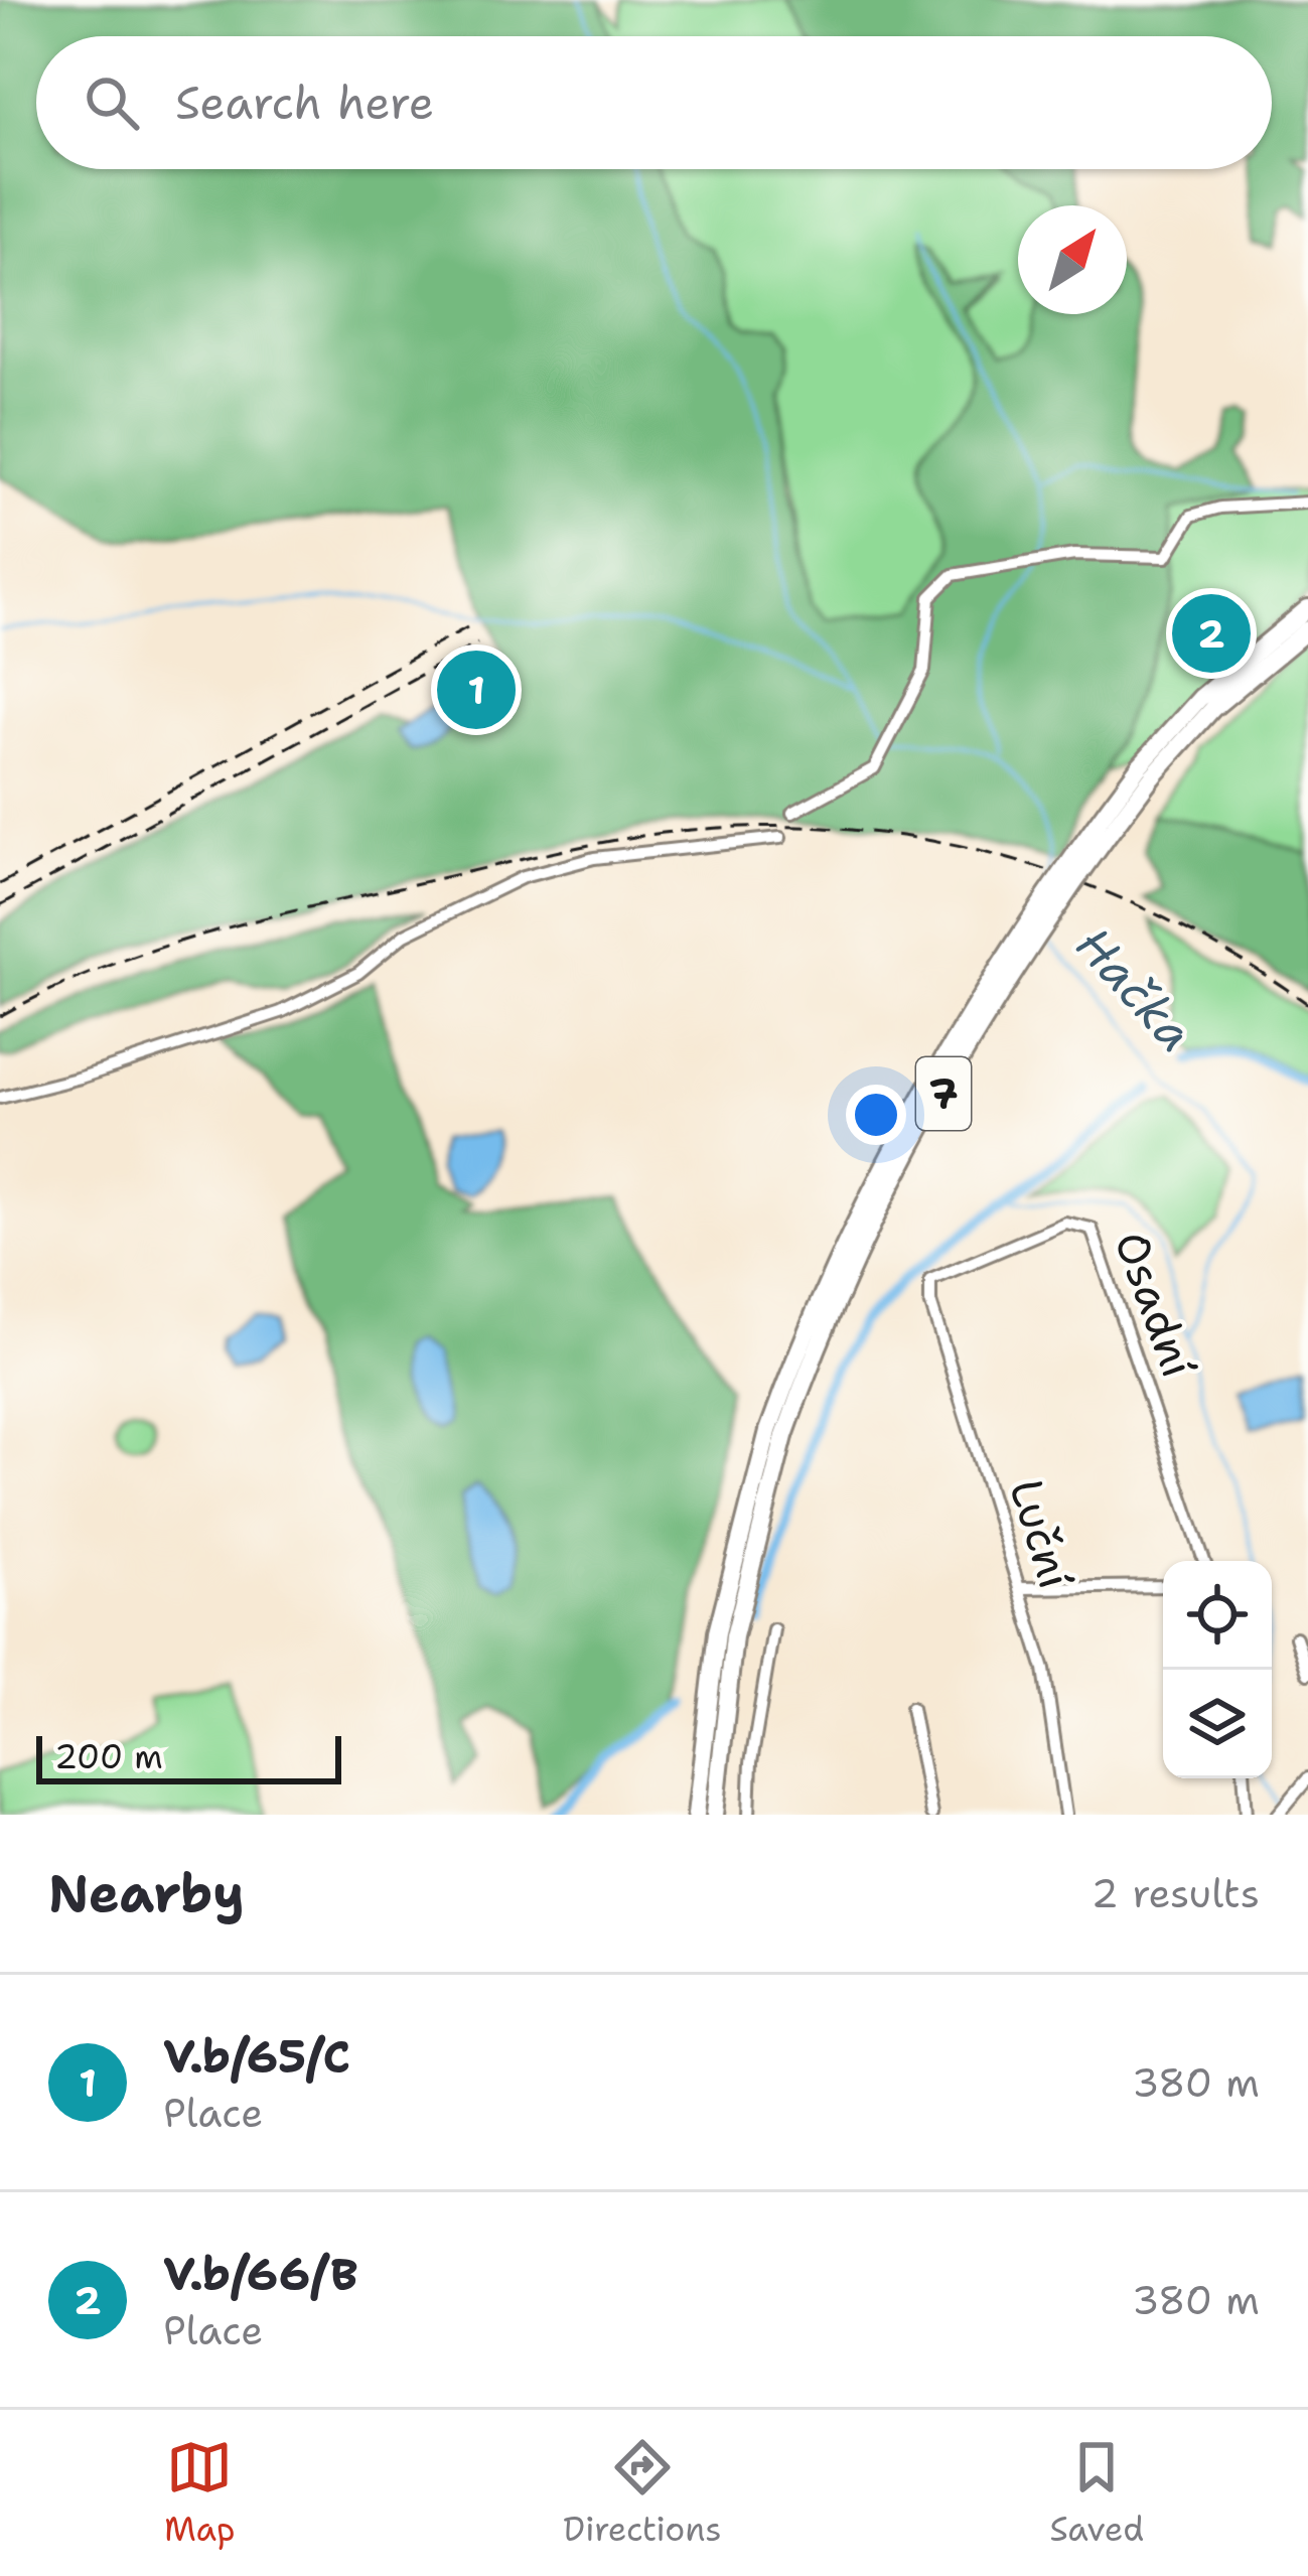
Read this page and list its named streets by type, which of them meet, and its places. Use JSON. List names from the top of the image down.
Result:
{
  "streets": {
    "highway": ["7"],
    "street": ["Osadní", "Luční"]
  },
  "crossings": [
    ["Osadní", "Luční"]
  ],
  "water": ["Hačka"],
  "scale_bar": "200 m",
  "north": "top right",
  "page": {
    "search": "Search here",
    "pins": ["2", "1"],
    "scale": "200 m",
    "heading": ["Nearby", "2 results"],
    "list": [
      {
        "mark": "1",
        "name": "V.b/65/C",
        "note": "Place",
        "value": "380 m"
      },
      {
        "mark": "2",
        "name": "V.b/66/B",
        "note": "Place",
        "value": "380 m"
      }
    ],
    "nav": ["Map", "Directions", "Saved"]
  }
}
